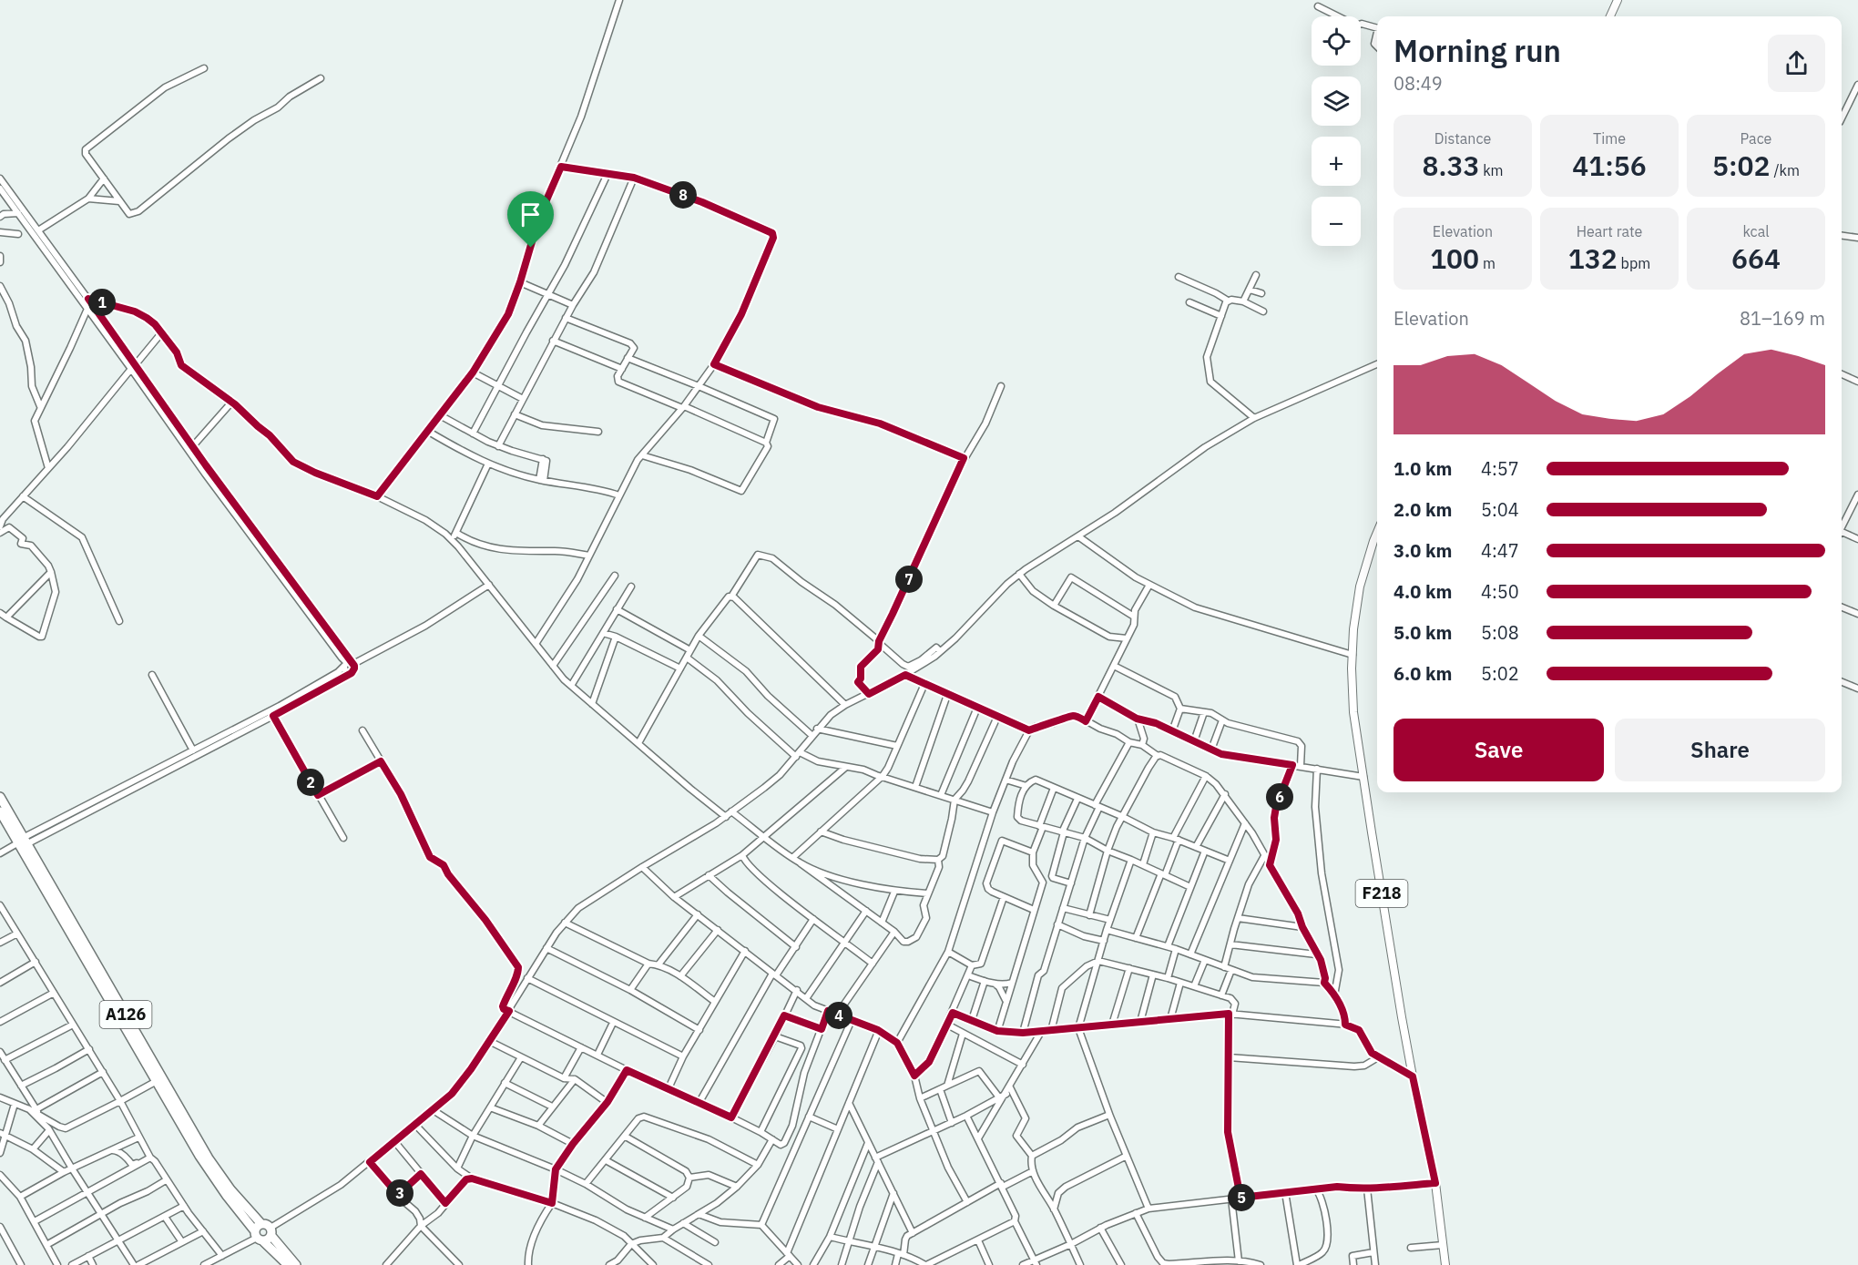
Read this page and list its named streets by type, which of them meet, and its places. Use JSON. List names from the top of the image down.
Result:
{
  "streets": {
    "highway": ["A126"],
    "main road": ["F218"]
  },
  "page": {
    "map_buttons": ["+", "−"],
    "heading": ["Morning run", "08:49"],
    "stats": [
      ["Distance", "8.33 km"],
      ["Time", "41:56"],
      ["Pace", "5:02 /km"],
      ["Elevation", "100 m"],
      ["Heart rate", "132 bpm"],
      ["kcal", "664"]
    ],
    "pins": [
      "8",
      "1",
      "7",
      "2",
      "6",
      "4",
      "3",
      "5"
    ],
    "chart": ["Elevation", "81–169 m"],
    "list": [
      {
        "name": "1.0 km",
        "note": "4:57"
      },
      {
        "name": "2.0 km",
        "note": "5:04"
      },
      {
        "name": "3.0 km",
        "note": "4:47"
      },
      {
        "name": "4.0 km",
        "note": "4:50"
      },
      {
        "name": "5.0 km",
        "note": "5:08"
      },
      {
        "name": "6.0 km",
        "note": "5:02"
      }
    ],
    "buttons": ["Save", "Share"]
  }
}
